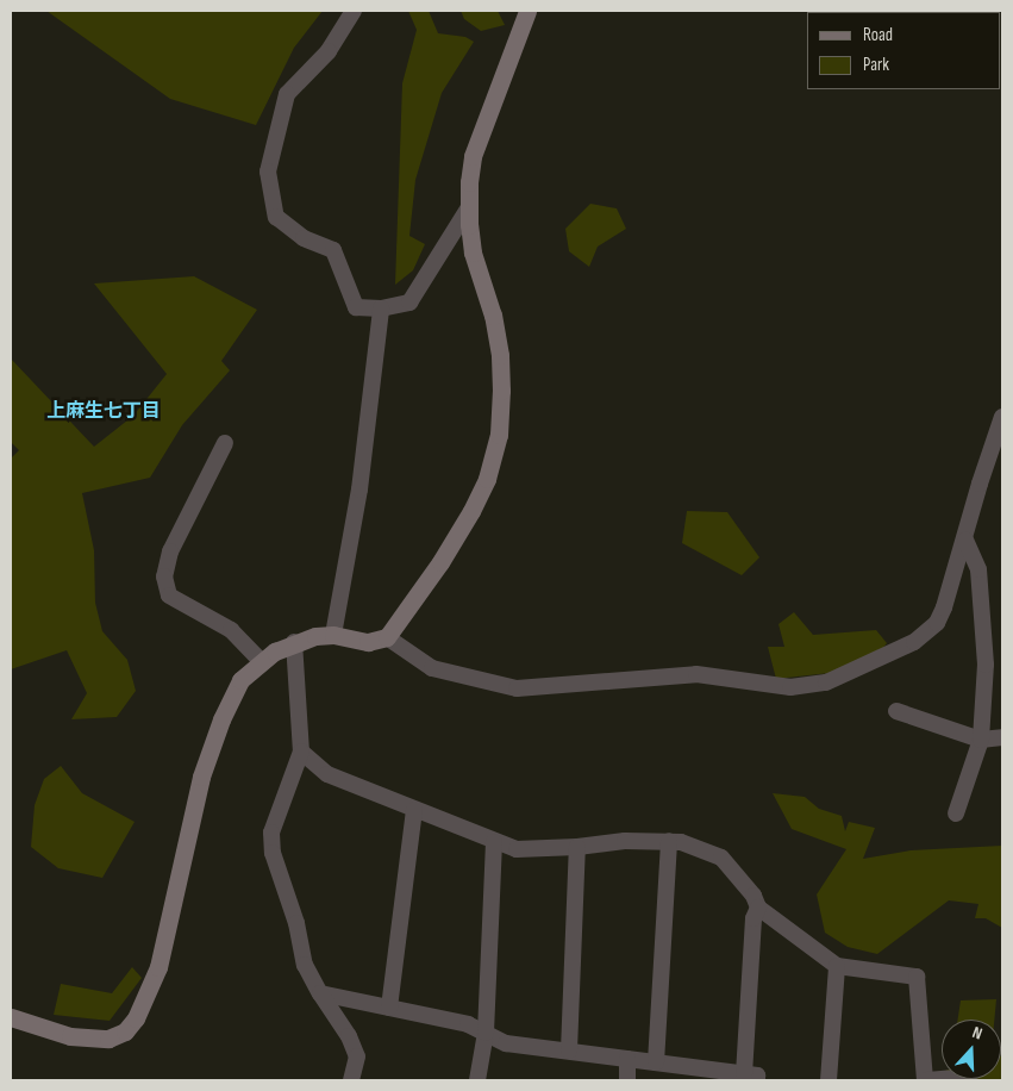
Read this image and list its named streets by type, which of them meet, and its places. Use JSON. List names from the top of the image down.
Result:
{
  "districts": ["上麻生七丁目"],
  "legend": ["Road", "Park"],
  "north": "top"
}
